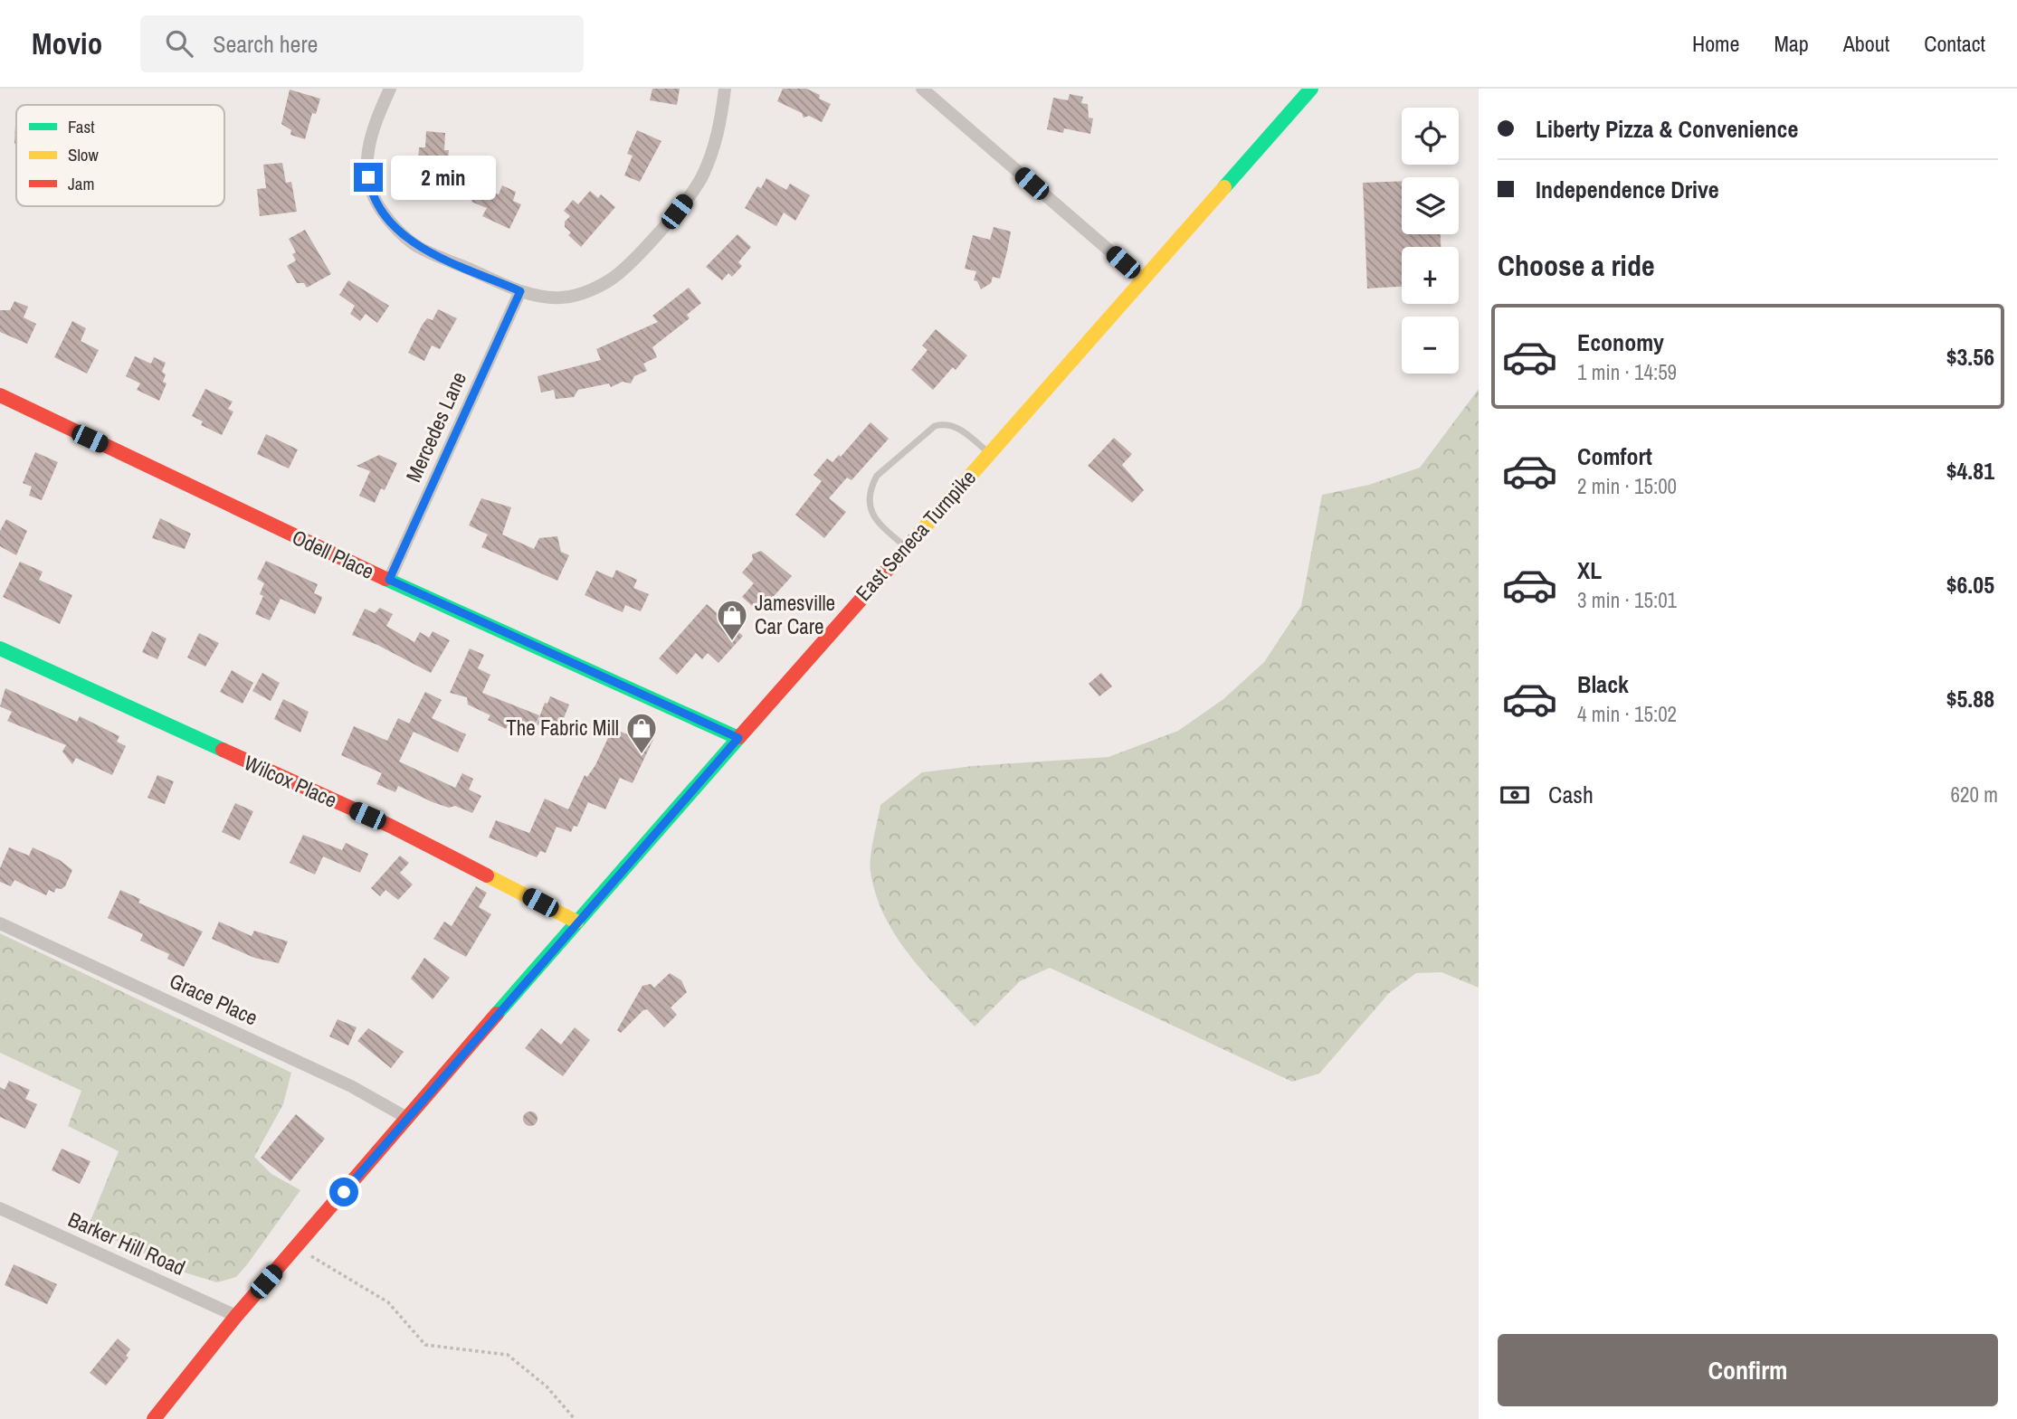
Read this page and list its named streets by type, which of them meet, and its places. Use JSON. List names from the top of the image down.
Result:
{
  "streets": {
    "main road": ["East Seneca Turnpike", "Odell Place", "Wilcox Place"],
    "street": ["Mercedes Lane", "Grace Place", "Barker Hill Road"]
  },
  "crossings": [
    ["Mercedes Lane", "Odell Place"],
    ["East Seneca Turnpike", "Odell Place"],
    ["East Seneca Turnpike", "Wilcox Place"],
    ["East Seneca Turnpike", "Grace Place"],
    ["East Seneca Turnpike", "Barker Hill Road"]
  ],
  "places": {
    "shop": ["Jamesville Car Care", "The Fabric Mill"]
  },
  "legend": ["Fast", "Slow", "Jam"],
  "page": {
    "header": "Movio",
    "search": "Search here",
    "nav": [
      "Home",
      "Map",
      "About",
      "Contact"
    ],
    "banner": ["Liberty Pizza & Convenience", "Independence Drive"],
    "map_buttons": ["+", "−"],
    "bubble": "2 min",
    "heading": "Choose a ride",
    "list": [
      {
        "name": "Economy",
        "note": "1 min · 14:59",
        "value": "$3.56"
      },
      {
        "name": "Comfort",
        "note": "2 min · 15:00",
        "value": "$4.81"
      },
      {
        "name": "XL",
        "note": "3 min · 15:01",
        "value": "$6.05"
      },
      {
        "name": "Black",
        "note": "4 min · 15:02",
        "value": "$5.88"
      }
    ],
    "pay": ["Cash", "620 m"],
    "buttons": "Confirm"
  }
}
